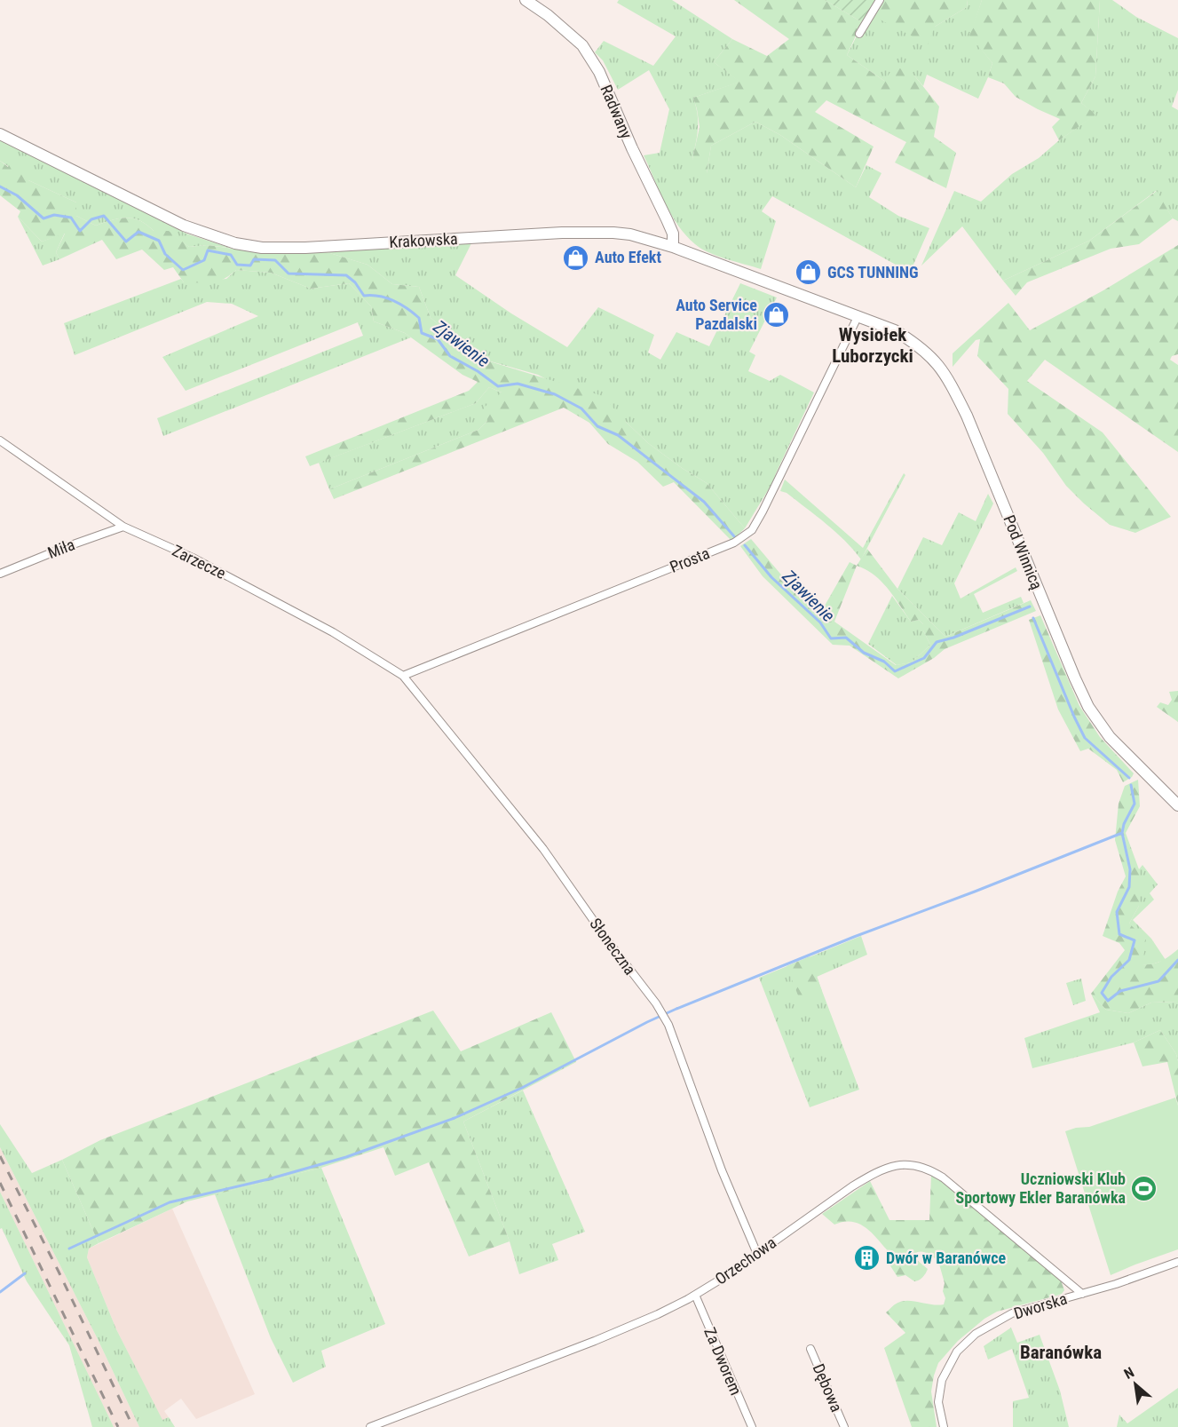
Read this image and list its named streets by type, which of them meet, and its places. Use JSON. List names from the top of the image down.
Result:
{
  "streets": {
    "street": [
      "Radwany",
      "Krakowska",
      "Miła",
      "Pod Winnicą",
      "Prosta",
      "Zarzecze",
      "Słoneczna",
      "Orzechowa",
      "Dworska",
      "Za Dworem",
      "Dębowa"
    ]
  },
  "crossings": [
    ["Radwany", "Krakowska"],
    ["Krakowska", "Pod Winnicą"],
    ["Krakowska", "Prosta"],
    ["Miła", "Zarzecze"],
    ["Pod Winnicą", "Prosta"],
    ["Prosta", "Zarzecze"],
    ["Prosta", "Słoneczna"],
    ["Zarzecze", "Słoneczna"],
    ["Słoneczna", "Orzechowa"],
    ["Orzechowa", "Dworska"],
    ["Orzechowa", "Za Dworem"]
  ],
  "districts": ["Wysiołek Luborzycki", "Baranówka"],
  "water": ["Zjawienie"],
  "places": {
    "shop": ["Auto Efekt", "GCS TUNNING", "Auto Service Pazdalski"],
    "sports": ["Uczniowski Klub Sportowy Ekler Baranówka"],
    "building": ["Dwór w Baranówce"]
  },
  "north": "top left"
}
